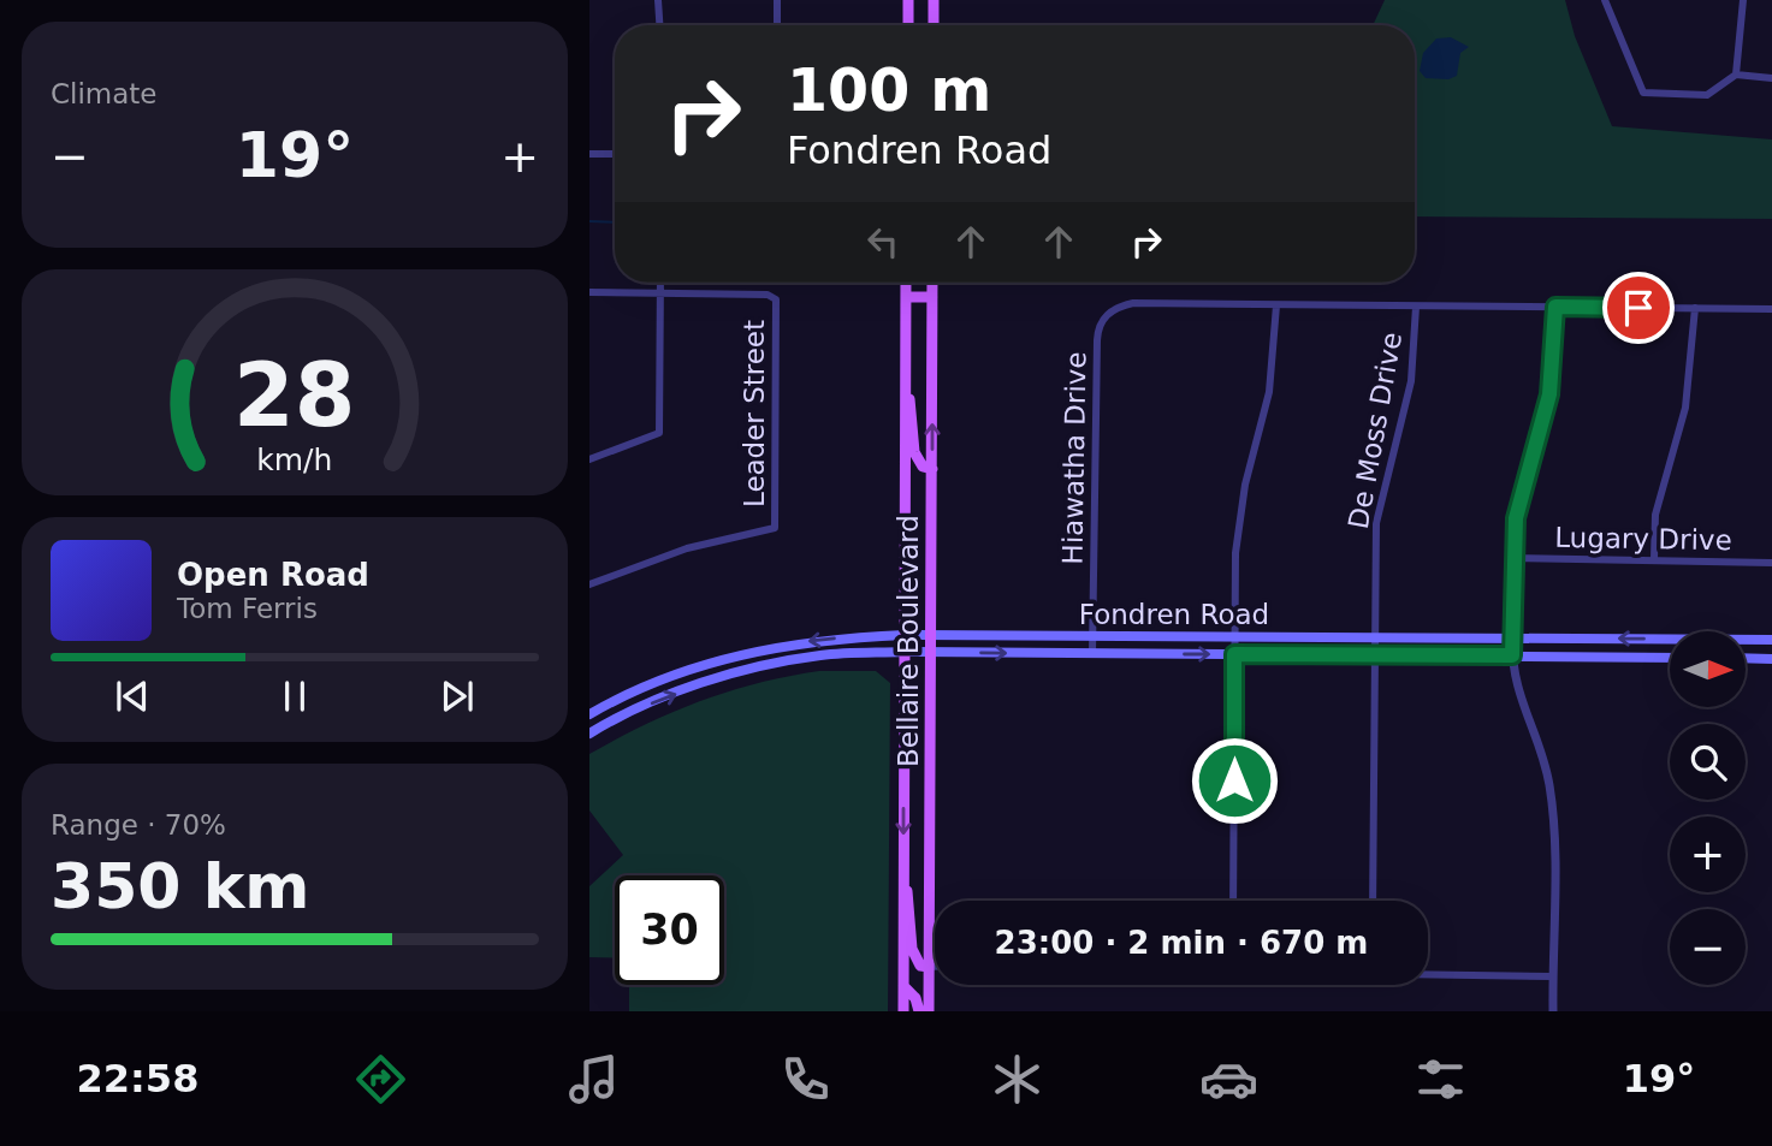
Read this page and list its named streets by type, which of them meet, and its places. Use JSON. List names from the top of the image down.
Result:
{
  "streets": {
    "main road": ["Fondren Road", "Bellaire Boulevard"],
    "street": [
      "Leader Street",
      "De Moss Drive",
      "Hiawatha Drive",
      "Lugary Drive"
    ]
  },
  "crossings": [
    ["De Moss Drive", "Fondren Road"],
    ["Hiawatha Drive", "Fondren Road"],
    ["Fondren Road", "Bellaire Boulevard"]
  ],
  "north": "right",
  "page": {
    "tile": [
      "Climate",
      ["Range · 70%", "350 km"]
    ],
    "turn": ["100 m", "Fondren Road"],
    "heat": ["−", "19°", "+"],
    "song": ["Open Road", "Tom Ferris"],
    "map_buttons": ["+", "−"],
    "limit": "30",
    "trip": "23:00 · 2 min · 670 m",
    "tabs": ["22:58", "19°"],
    "gauge": ["28", "km/h"]
  }
}
